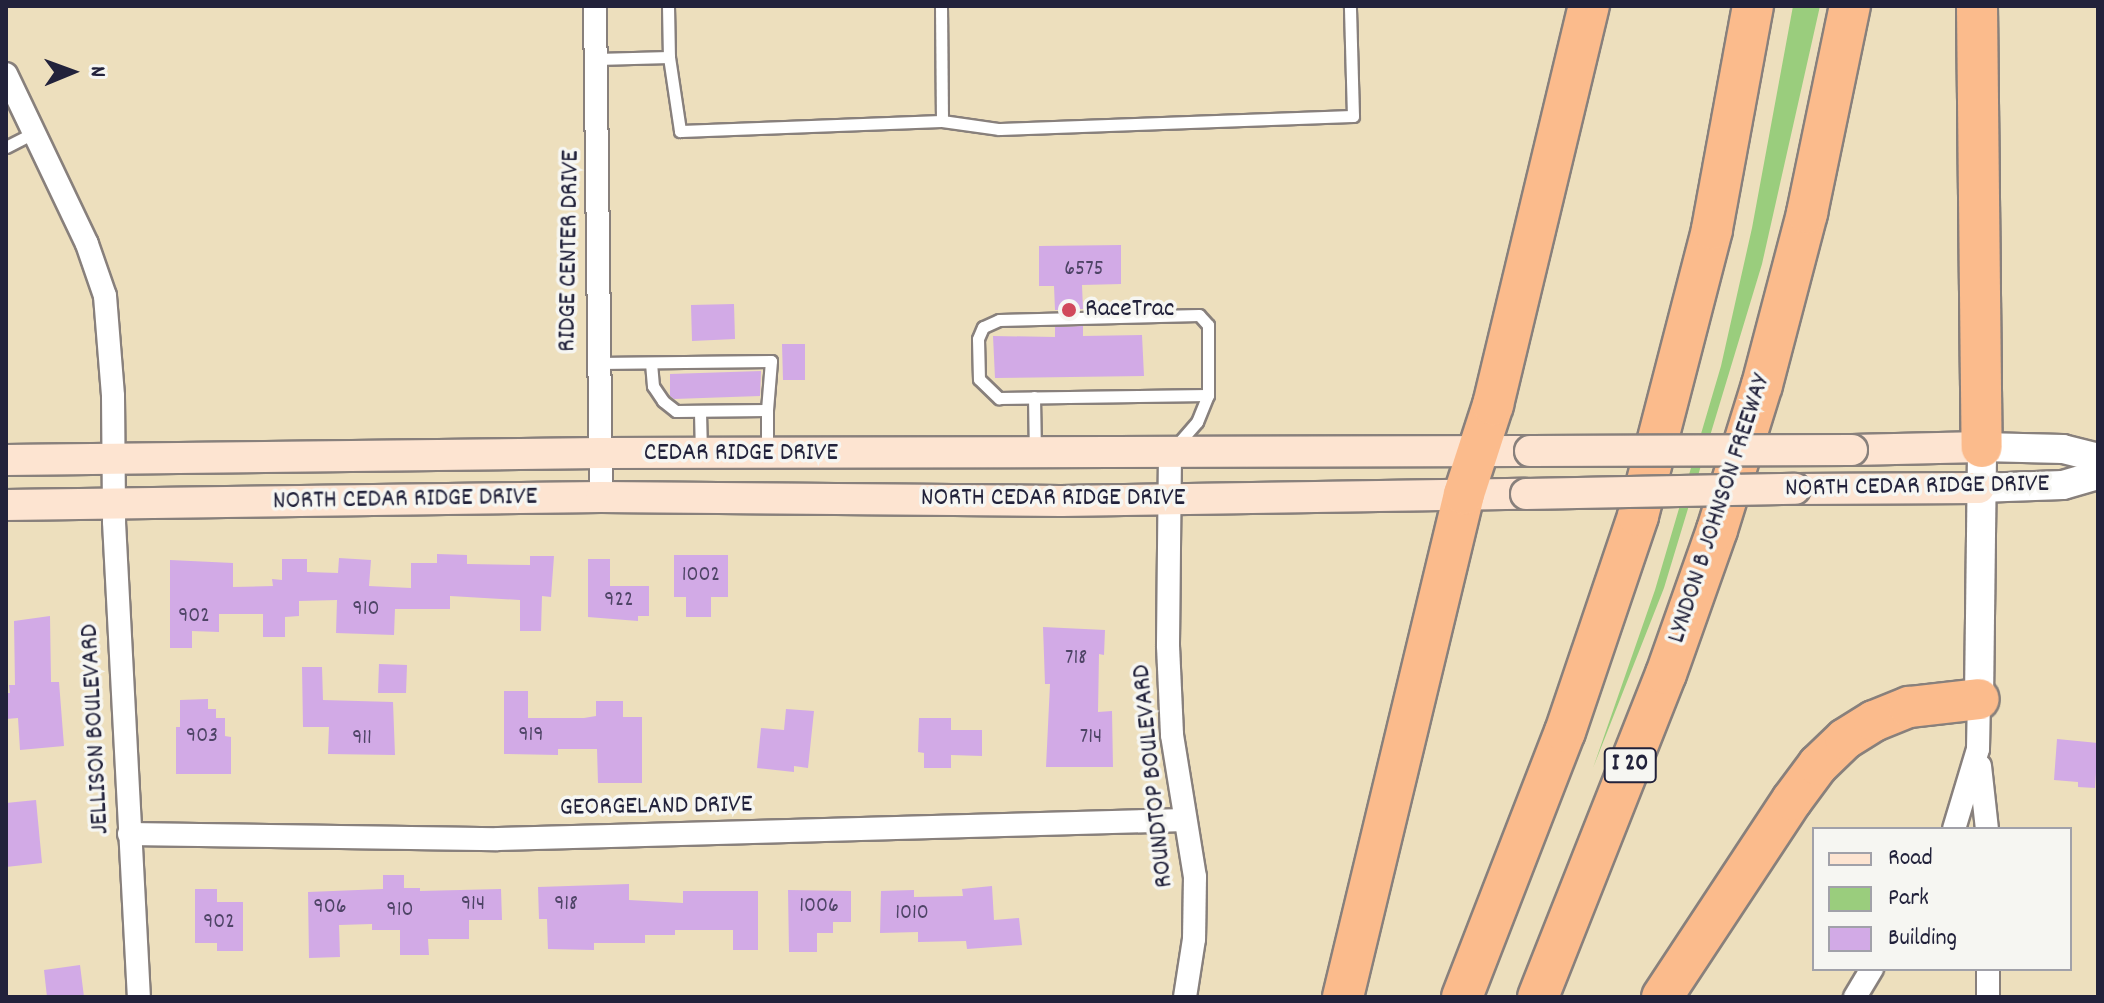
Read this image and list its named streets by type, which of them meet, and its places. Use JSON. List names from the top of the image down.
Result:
{
  "streets": {
    "highway": ["LYNDON B JOHNSON FREEWAY", "I 20"],
    "main road": ["CEDAR RIDGE DRIVE", "NORTH CEDAR RIDGE DRIVE"],
    "street": [
      "RIDGE CENTER DRIVE",
      "JELLISON BOULEVARD",
      "ROUNDTOP BOULEVARD",
      "GEORGELAND DRIVE"
    ]
  },
  "crossings": [
    ["RIDGE CENTER DRIVE", "CEDAR RIDGE DRIVE"],
    ["RIDGE CENTER DRIVE", "NORTH CEDAR RIDGE DRIVE"],
    ["CEDAR RIDGE DRIVE", "NORTH CEDAR RIDGE DRIVE"],
    ["CEDAR RIDGE DRIVE", "JELLISON BOULEVARD"],
    ["CEDAR RIDGE DRIVE", "ROUNDTOP BOULEVARD"],
    ["NORTH CEDAR RIDGE DRIVE", "JELLISON BOULEVARD"],
    ["NORTH CEDAR RIDGE DRIVE", "ROUNDTOP BOULEVARD"],
    ["JELLISON BOULEVARD", "GEORGELAND DRIVE"],
    ["ROUNDTOP BOULEVARD", "GEORGELAND DRIVE"]
  ],
  "places": ["RaceTrac"],
  "house_numbers": [
    "6575",
    "1002",
    "922",
    "910",
    "902",
    "718",
    "919",
    "903",
    "714",
    "911",
    "914",
    "918",
    "1006",
    "906",
    "910",
    "1010",
    "902"
  ],
  "legend": ["Road", "Park", "Building"],
  "north": "right"
}
